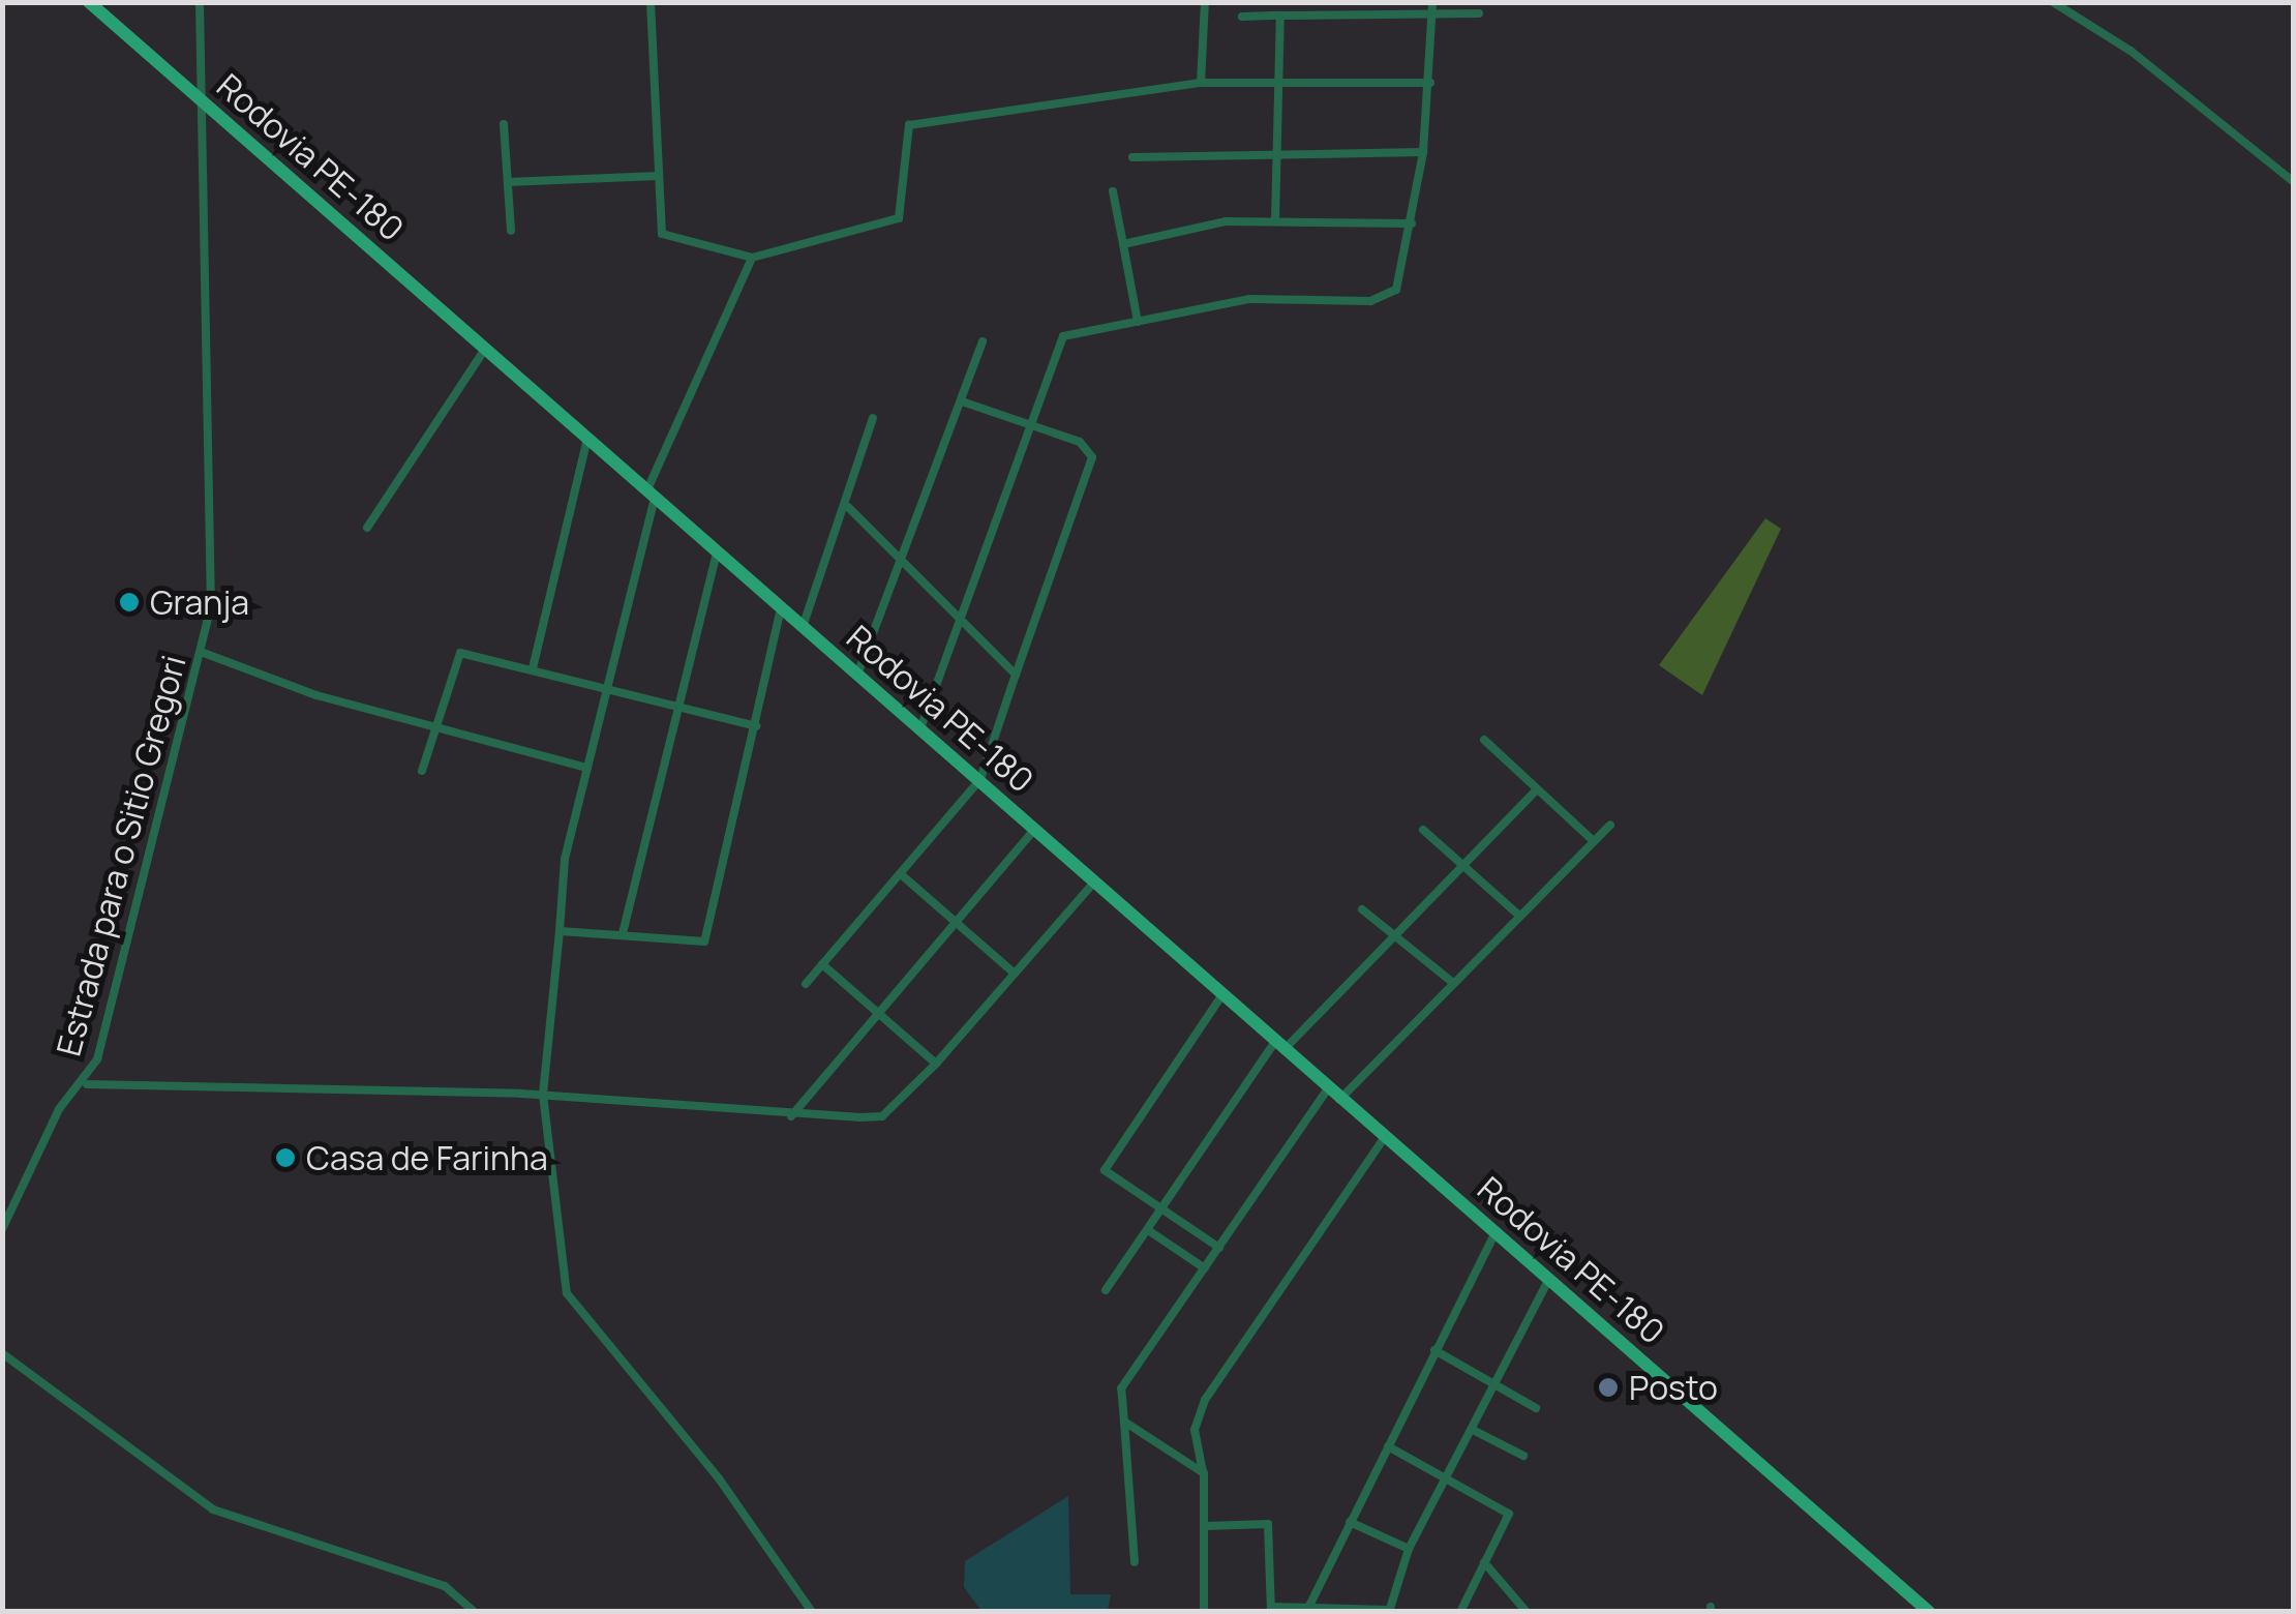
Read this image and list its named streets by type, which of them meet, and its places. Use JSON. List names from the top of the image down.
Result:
{
  "streets": {
    "main road": ["Rodovia PE-180"],
    "street": ["Estrada para o Sitio Gregori"]
  },
  "crossings": [
    ["Rodovia PE-180", "Estrada para o Sitio Gregori"]
  ],
  "places": ["Granja", "Casa de Farinha", "Posto"]
}
